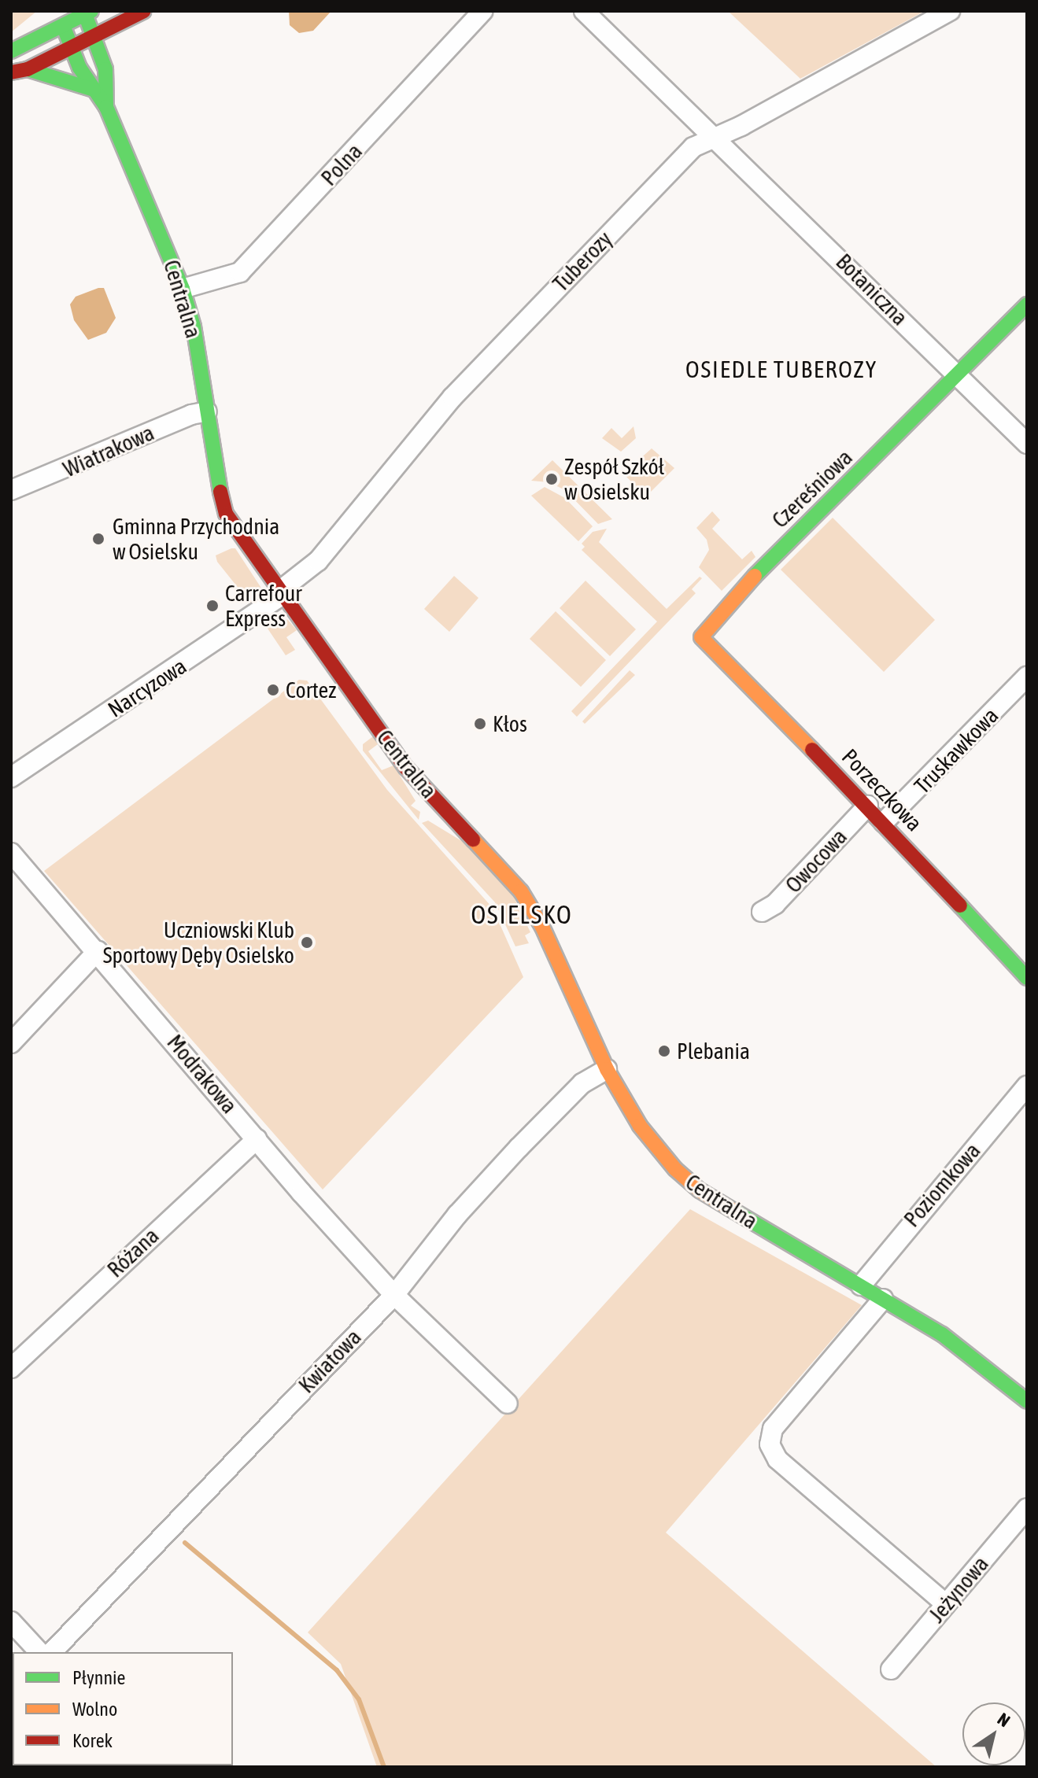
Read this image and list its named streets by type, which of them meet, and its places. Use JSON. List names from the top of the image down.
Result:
{
  "streets": {
    "street": [
      "Polna",
      "Tuberozy",
      "Botaniczna",
      "Centralna",
      "Wiatrakowa",
      "Czereśniowa",
      "Narcyzowa",
      "Truskawkowa",
      "Porzeczkowa",
      "Owocowa",
      "Modrakowa",
      "Poziomkowa",
      "Różana",
      "Kwiatowa",
      "Jeżynowa"
    ]
  },
  "crossings": [
    ["Polna", "Centralna"],
    ["Tuberozy", "Botaniczna"],
    ["Tuberozy", "Centralna"],
    ["Tuberozy", "Narcyzowa"],
    ["Botaniczna", "Czereśniowa"],
    ["Centralna", "Wiatrakowa"],
    ["Centralna", "Narcyzowa"],
    ["Centralna", "Poziomkowa"],
    ["Centralna", "Kwiatowa"],
    ["Czereśniowa", "Porzeczkowa"],
    ["Truskawkowa", "Porzeczkowa"],
    ["Porzeczkowa", "Owocowa"],
    ["Modrakowa", "Różana"],
    ["Modrakowa", "Kwiatowa"]
  ],
  "districts": ["OSIEDLE TUBEROZY", "OSIELSKO"],
  "places": [
    "Zespół Szkół w Osielsku",
    "Gminna Przychodnia w Osielsku",
    "Carrefour Express",
    "Cortez",
    "Kłos",
    "Uczniowski Klub Sportowy Dęby Osielsko",
    "Plebania"
  ],
  "legend": ["Płynnie", "Wolno", "Korek"],
  "north": "top right"
}
